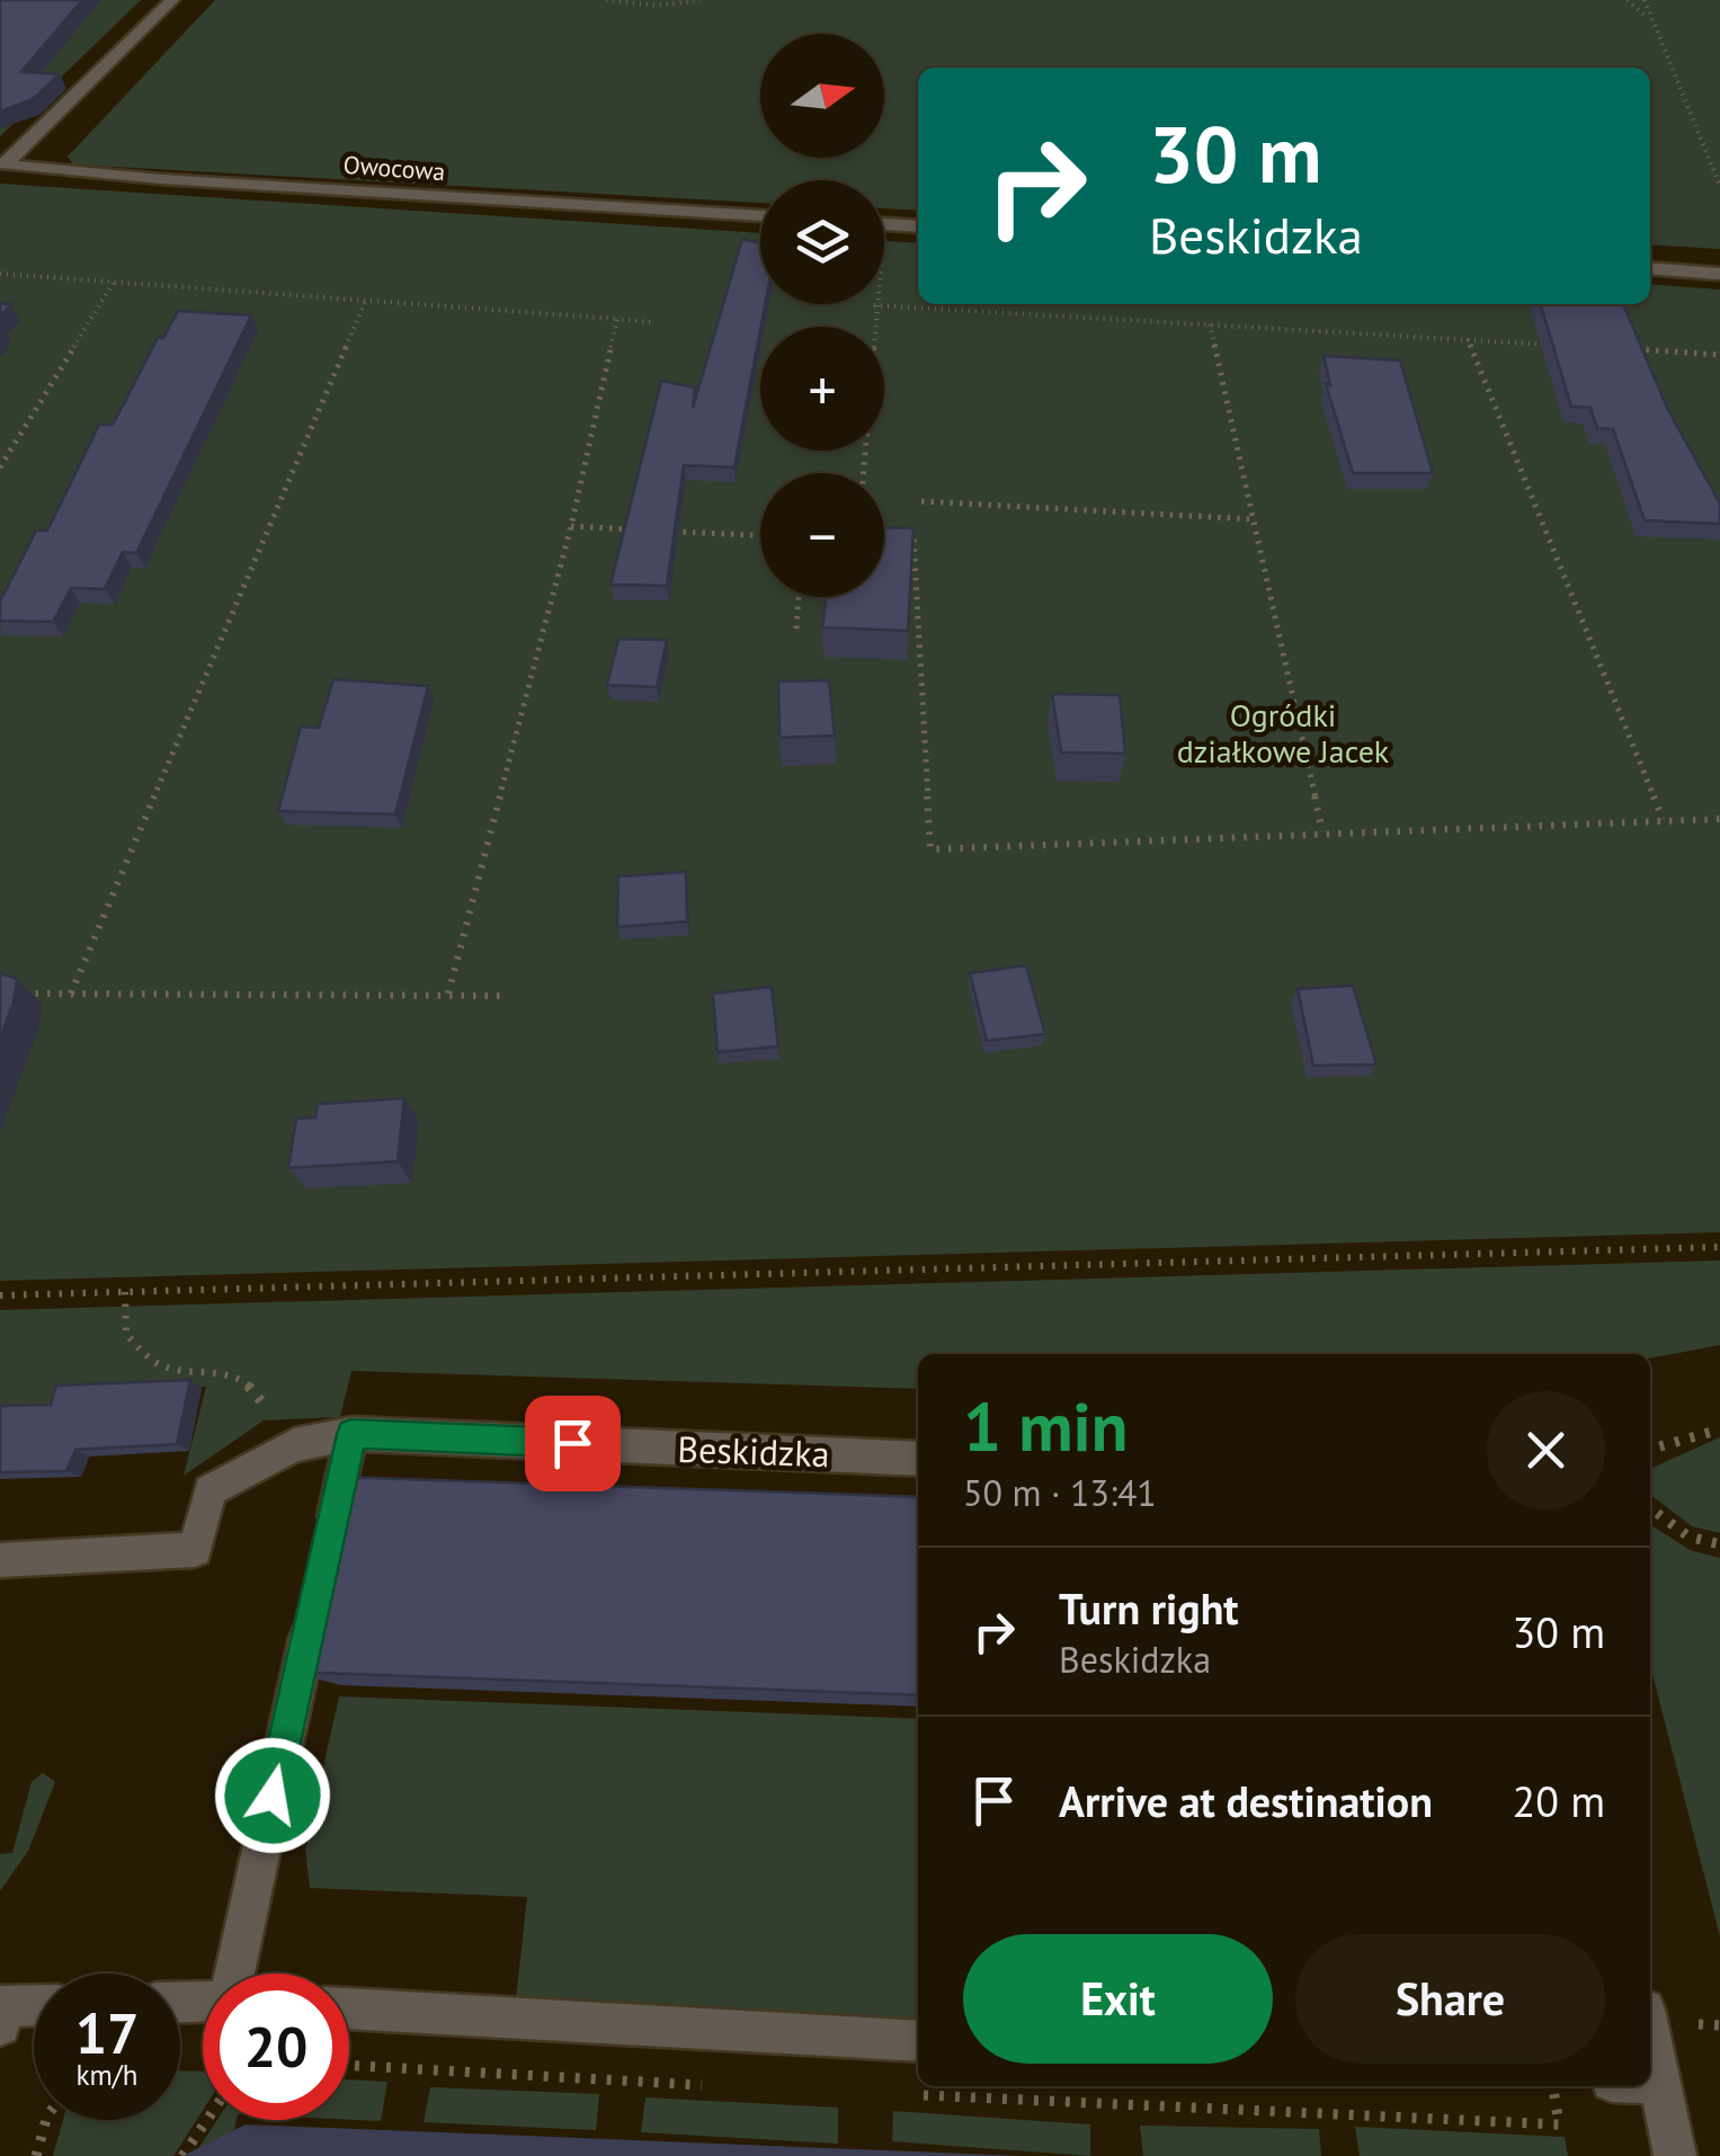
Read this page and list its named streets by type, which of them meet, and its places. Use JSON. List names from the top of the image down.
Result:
{
  "streets": {
    "street": ["Owocowa", "Beskidzka"]
  },
  "parks": ["Ogródki działkowe Jacek"],
  "north": "right",
  "page": {
    "map_buttons": ["+", "−"],
    "turn": ["30 m", "Beskidzka"],
    "heading": ["1 min", "50 m · 13:41"],
    "list": [
      {
        "name": "Turn right",
        "note": "Beskidzka",
        "value": "30 m"
      },
      {
        "name": "Arrive at destination",
        "value": "20 m"
      }
    ],
    "buttons": ["Exit", "Share"],
    "speed": "17 km/h",
    "limit": "20"
  }
}
